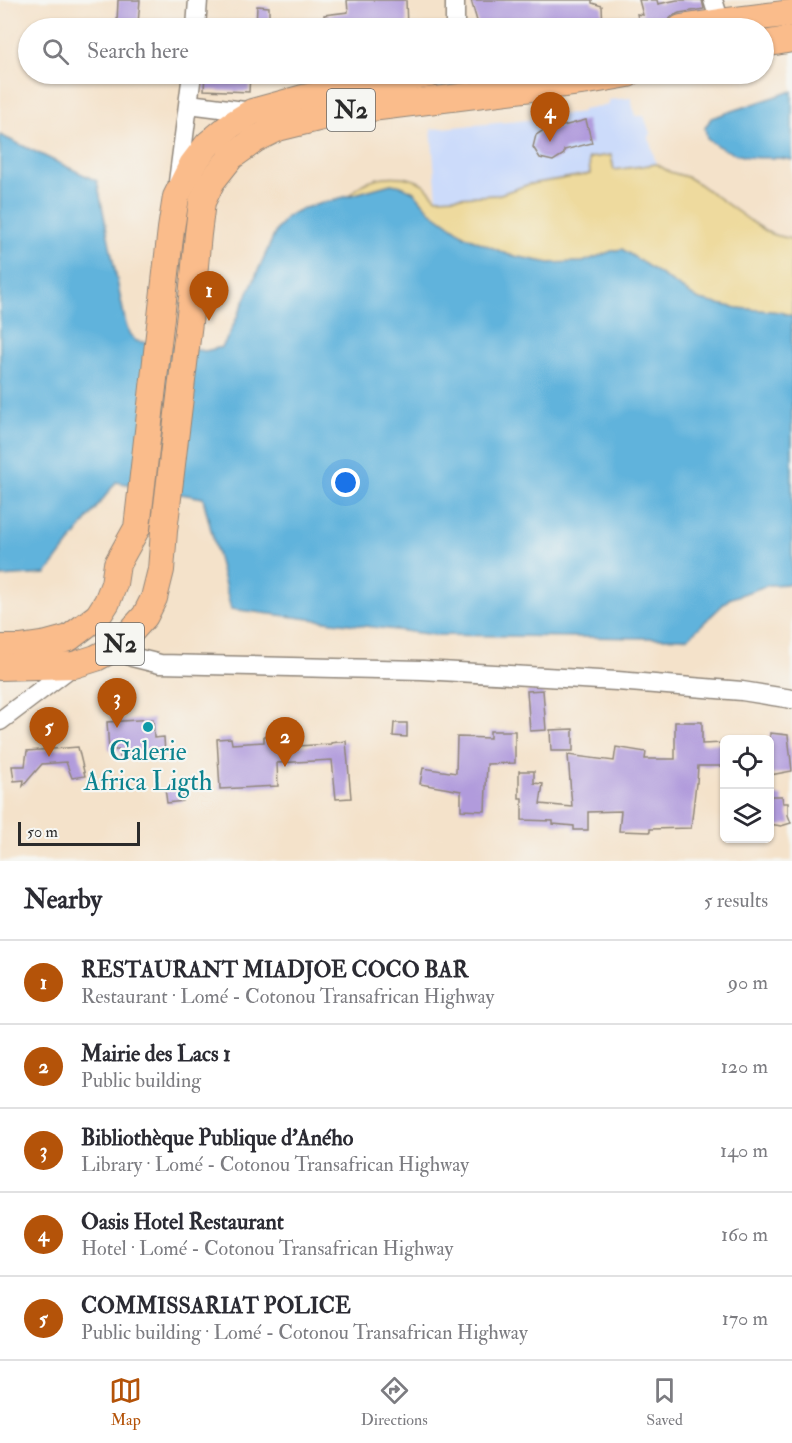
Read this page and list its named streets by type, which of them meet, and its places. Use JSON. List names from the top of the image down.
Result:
{
  "streets": {
    "highway": ["N2"]
  },
  "places": ["Galerie Africa Ligth"],
  "scale_bar": "50 m",
  "page": {
    "search": "Search here",
    "pins": [
      "4",
      "1",
      "3",
      "5",
      "2"
    ],
    "scale": "50 m",
    "heading": ["Nearby", "5 results"],
    "list": [
      {
        "mark": "1",
        "name": "RESTAURANT MIADJOE COCO BAR",
        "note": "Restaurant · Lomé - Cotonou Transafrican Highway",
        "value": "90 m"
      },
      {
        "mark": "2",
        "name": "Mairie des Lacs 1",
        "note": "Public building",
        "value": "120 m"
      },
      {
        "mark": "3",
        "name": "Bibliothèque Publique d'Aného",
        "note": "Library · Lomé - Cotonou Transafrican Highway",
        "value": "140 m"
      },
      {
        "mark": "4",
        "name": "Oasis Hotel Restaurant",
        "note": "Hotel · Lomé - Cotonou Transafrican Highway",
        "value": "160 m"
      },
      {
        "mark": "5",
        "name": "COMMISSARIAT POLICE",
        "note": "Public building · Lomé - Cotonou Transafrican Highway",
        "value": "170 m"
      }
    ],
    "nav": ["Map", "Directions", "Saved"]
  }
}
